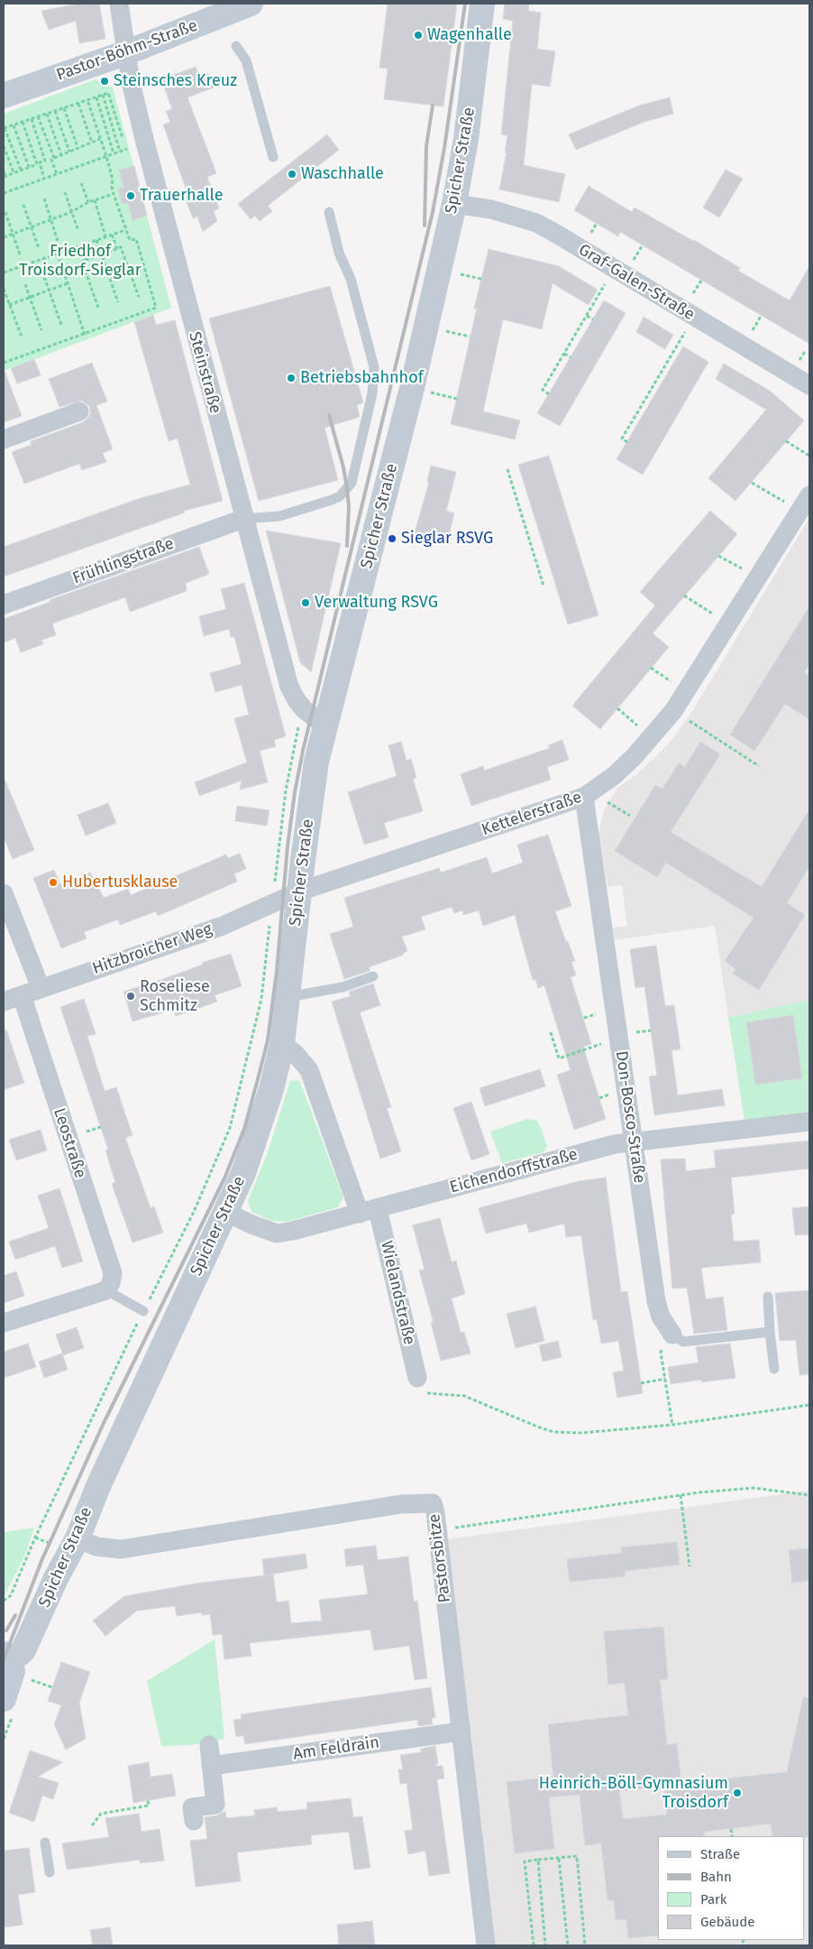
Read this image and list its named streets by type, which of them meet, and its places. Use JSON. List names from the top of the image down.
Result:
{
  "streets": {
    "street": [
      "Pastor-Böhm-Straße",
      "Spicher Straße",
      "Graf-Galen-Straße",
      "Steinstraße",
      "Frühlingstraße",
      "Kettelerstraße",
      "Hitzbroicher Weg",
      "Don-Bosco-Straße",
      "Leostraße",
      "Eichendorffstraße",
      "Wielandstraße",
      "Pastorsbitze",
      "Am Feldrain"
    ]
  },
  "crossings": [
    ["Pastor-Böhm-Straße", "Steinstraße"],
    ["Spicher Straße", "Graf-Galen-Straße"],
    ["Spicher Straße", "Steinstraße"],
    ["Spicher Straße", "Kettelerstraße"],
    ["Spicher Straße", "Hitzbroicher Weg"],
    ["Spicher Straße", "Eichendorffstraße"],
    ["Spicher Straße", "Wielandstraße"],
    ["Spicher Straße", "Pastorsbitze"],
    ["Steinstraße", "Frühlingstraße"],
    ["Kettelerstraße", "Hitzbroicher Weg"],
    ["Kettelerstraße", "Don-Bosco-Straße"],
    ["Hitzbroicher Weg", "Leostraße"],
    ["Don-Bosco-Straße", "Eichendorffstraße"],
    ["Eichendorffstraße", "Wielandstraße"],
    ["Pastorsbitze", "Am Feldrain"]
  ],
  "parks": ["Friedhof Troisdorf-Sieglar"],
  "places": [
    "Wagenhalle",
    "Steinsches Kreuz",
    "Waschhalle",
    "Trauerhalle",
    "Betriebsbahnhof",
    "Sieglar RSVG",
    "Verwaltung RSVG",
    "Hubertusklause",
    "Roseliese Schmitz",
    "Heinrich-Böll-Gymnasium Troisdorf"
  ],
  "legend": [
    "Straße",
    "Bahn",
    "Park",
    "Gebäude"
  ]
}
